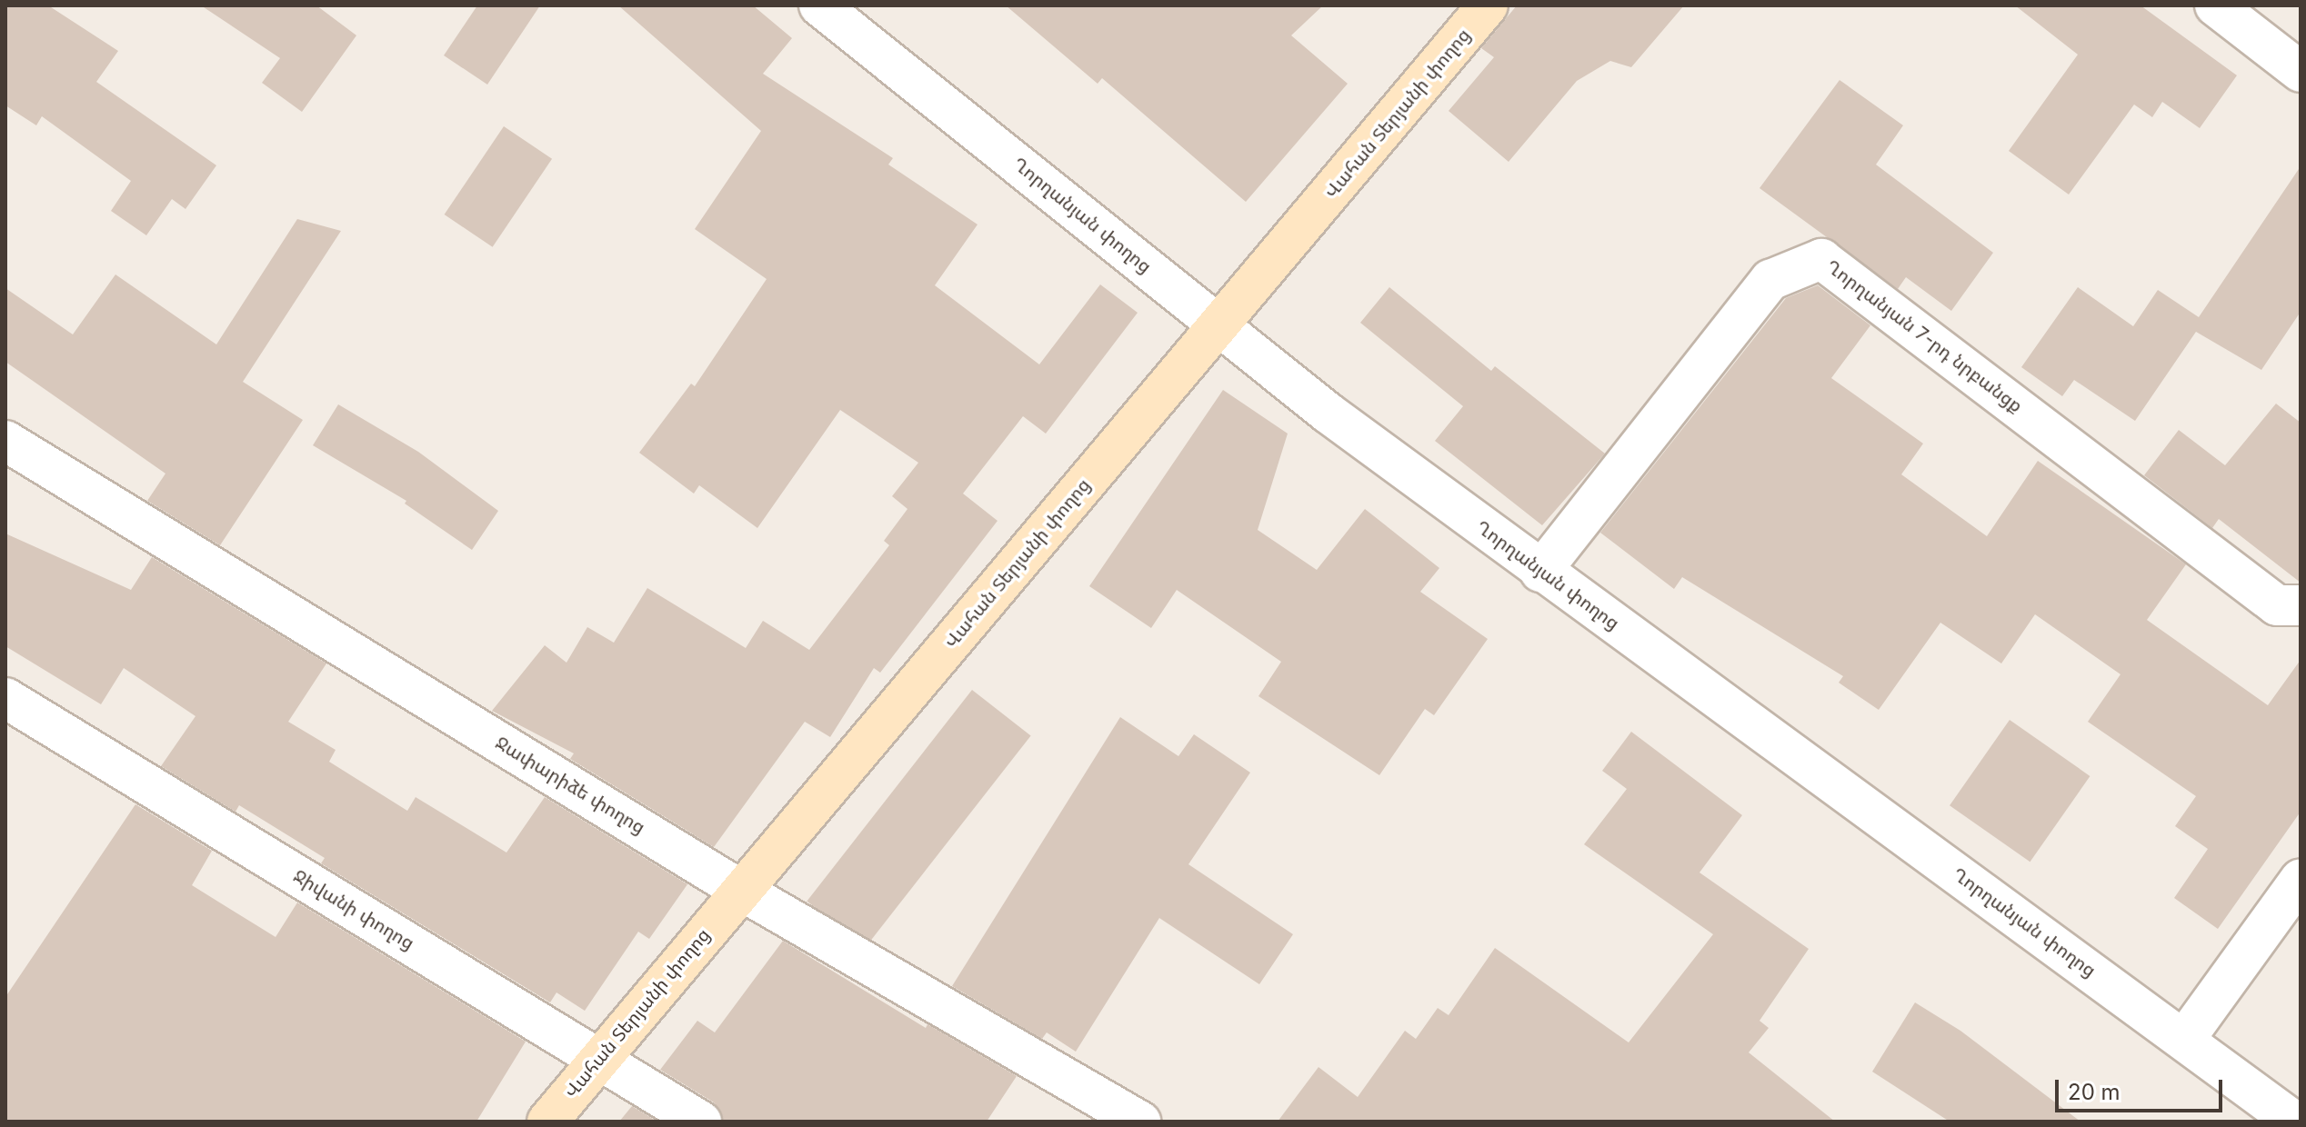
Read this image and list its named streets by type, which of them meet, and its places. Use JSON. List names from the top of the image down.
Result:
{
  "streets": {
    "street": [
      "Վահան Տերյանի փողոց",
      "Ղորղանյան փողոց",
      "Ղորղանյան 7-րդ նրբանցք",
      "Ջափարիձե փողոց",
      "Ջիվանի փողոց"
    ]
  },
  "crossings": [
    ["Վահան Տերյանի փողոց", "Ղորղանյան փողոց"],
    ["Վահան Տերյանի փողոց", "Ջափարիձե փողոց"],
    ["Վահան Տերյանի փողոց", "Ջիվանի փողոց"],
    ["Ղորղանյան փողոց", "Ղորղանյան 7-րդ նրբանցք"]
  ],
  "scale_bar": "20 m"
}
